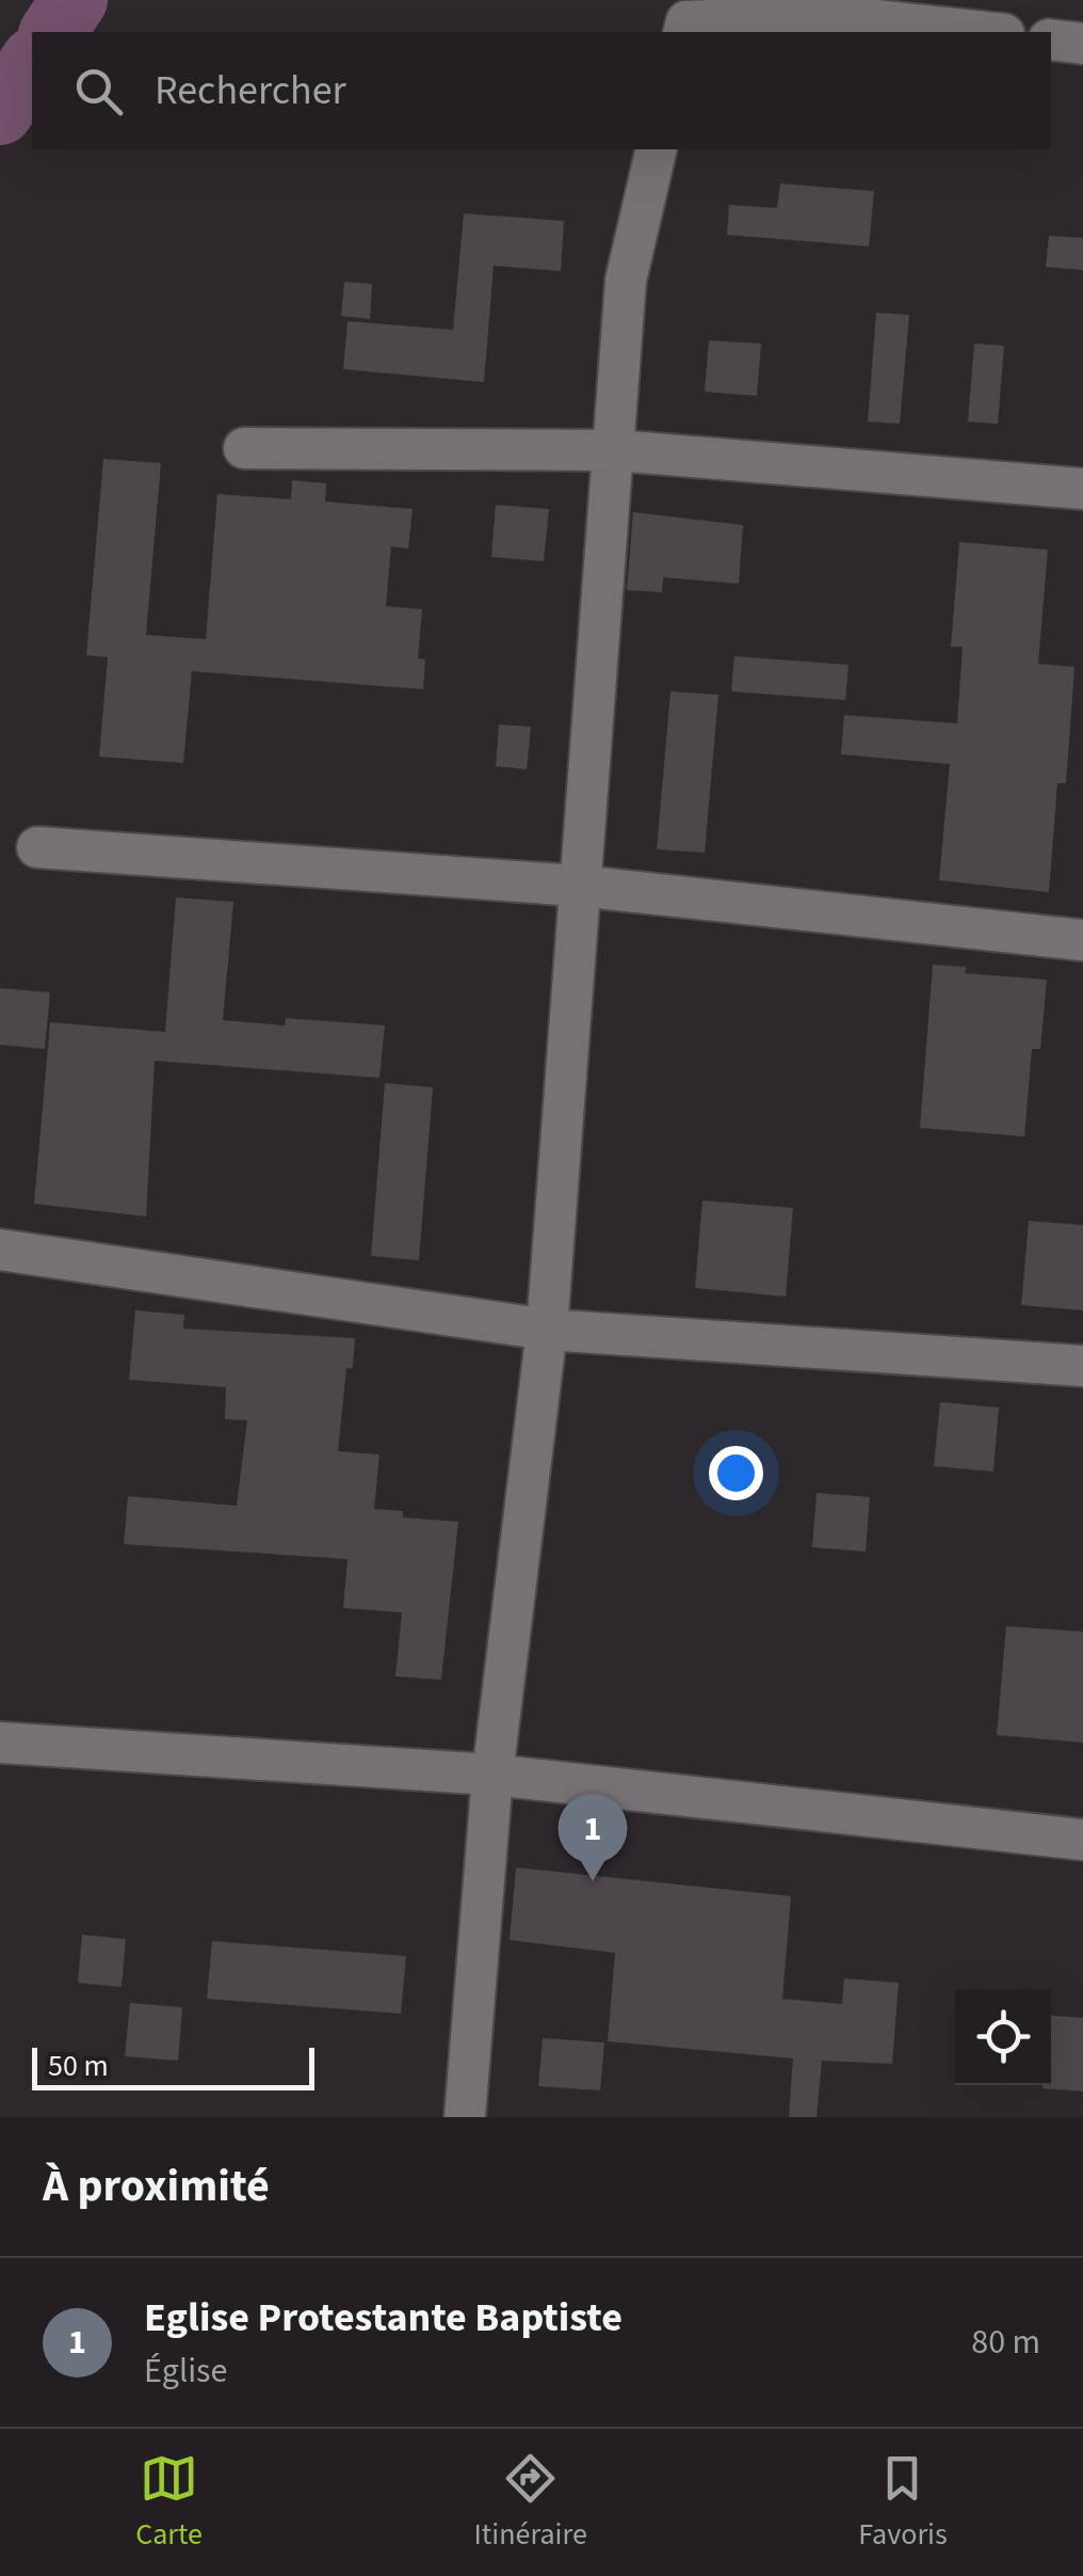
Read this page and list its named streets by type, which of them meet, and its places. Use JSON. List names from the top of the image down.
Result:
{
  "scale_bar": "50 m",
  "page": {
    "search": "Rechercher",
    "pins": "1",
    "scale": "50 m",
    "heading": "À proximité",
    "list": [
      {
        "mark": "1",
        "name": "Eglise Protestante Baptiste",
        "note": "Église",
        "value": "80 m"
      }
    ],
    "nav": ["Carte", "Itinéraire", "Favoris"]
  }
}
